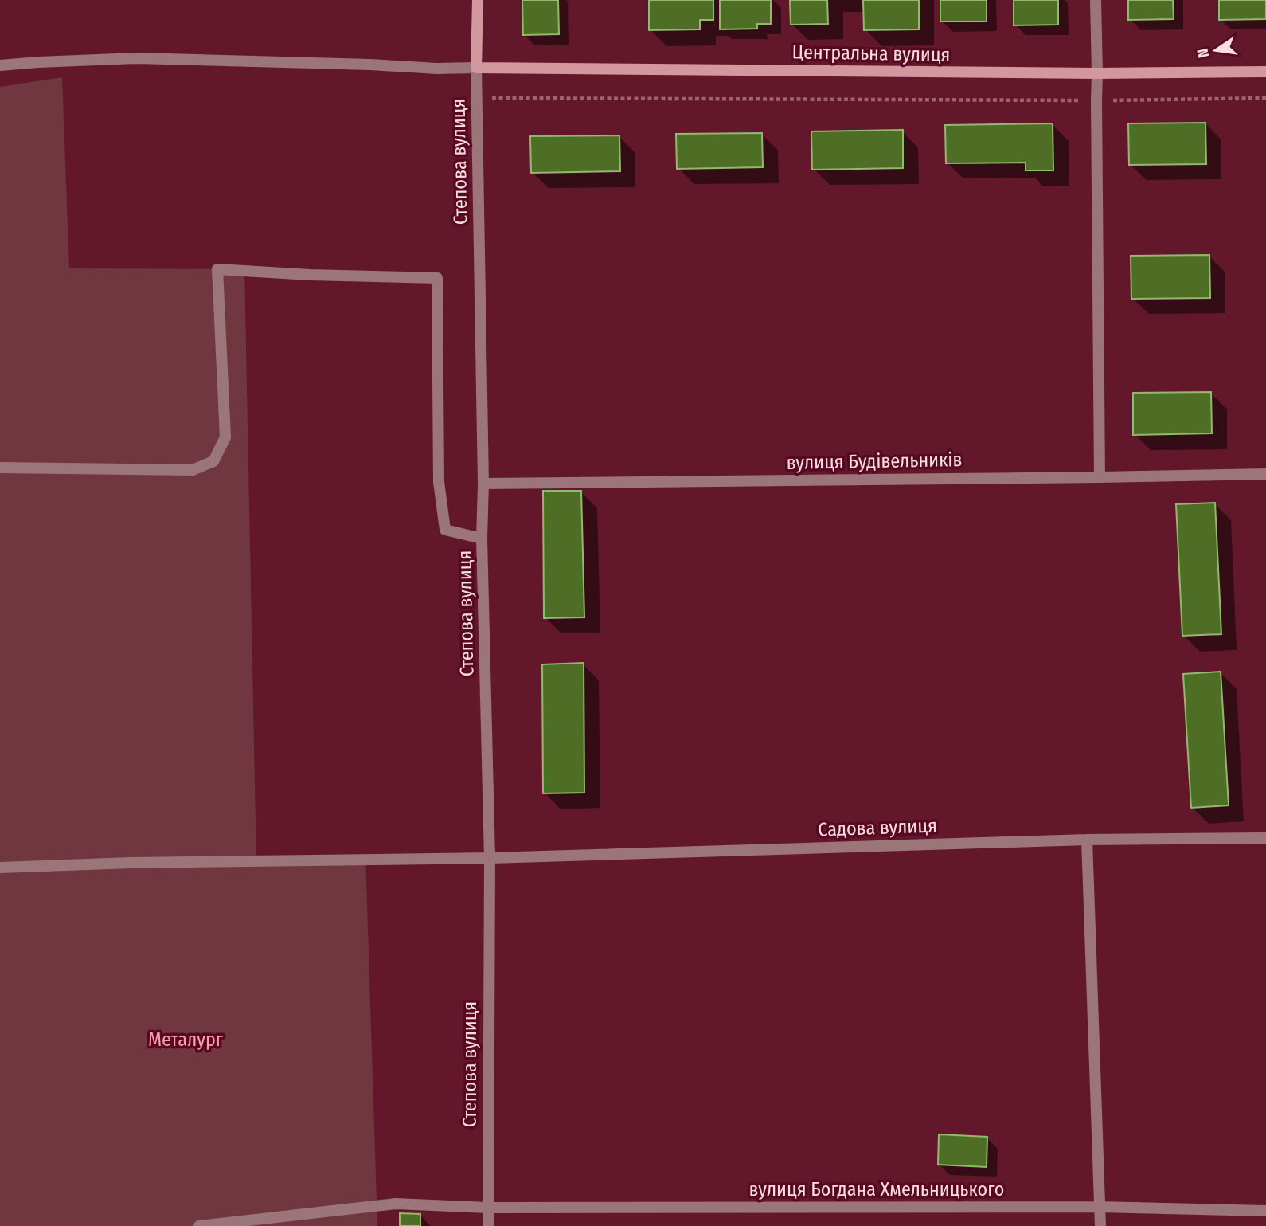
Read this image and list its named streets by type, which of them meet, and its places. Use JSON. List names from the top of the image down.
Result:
{
  "streets": {
    "main road": ["Центральна вулиця", "Степова вулиця"],
    "street": ["вулиця Будівельників", "Садова вулиця", "вулиця Богдана Хмельницького"]
  },
  "crossings": [
    ["Центральна вулиця", "Степова вулиця"],
    ["Степова вулиця", "вулиця Будівельників"],
    ["Степова вулиця", "Садова вулиця"],
    ["Степова вулиця", "вулиця Богдана Хмельницького"]
  ],
  "parks": ["Металург"],
  "north": "left"
}
